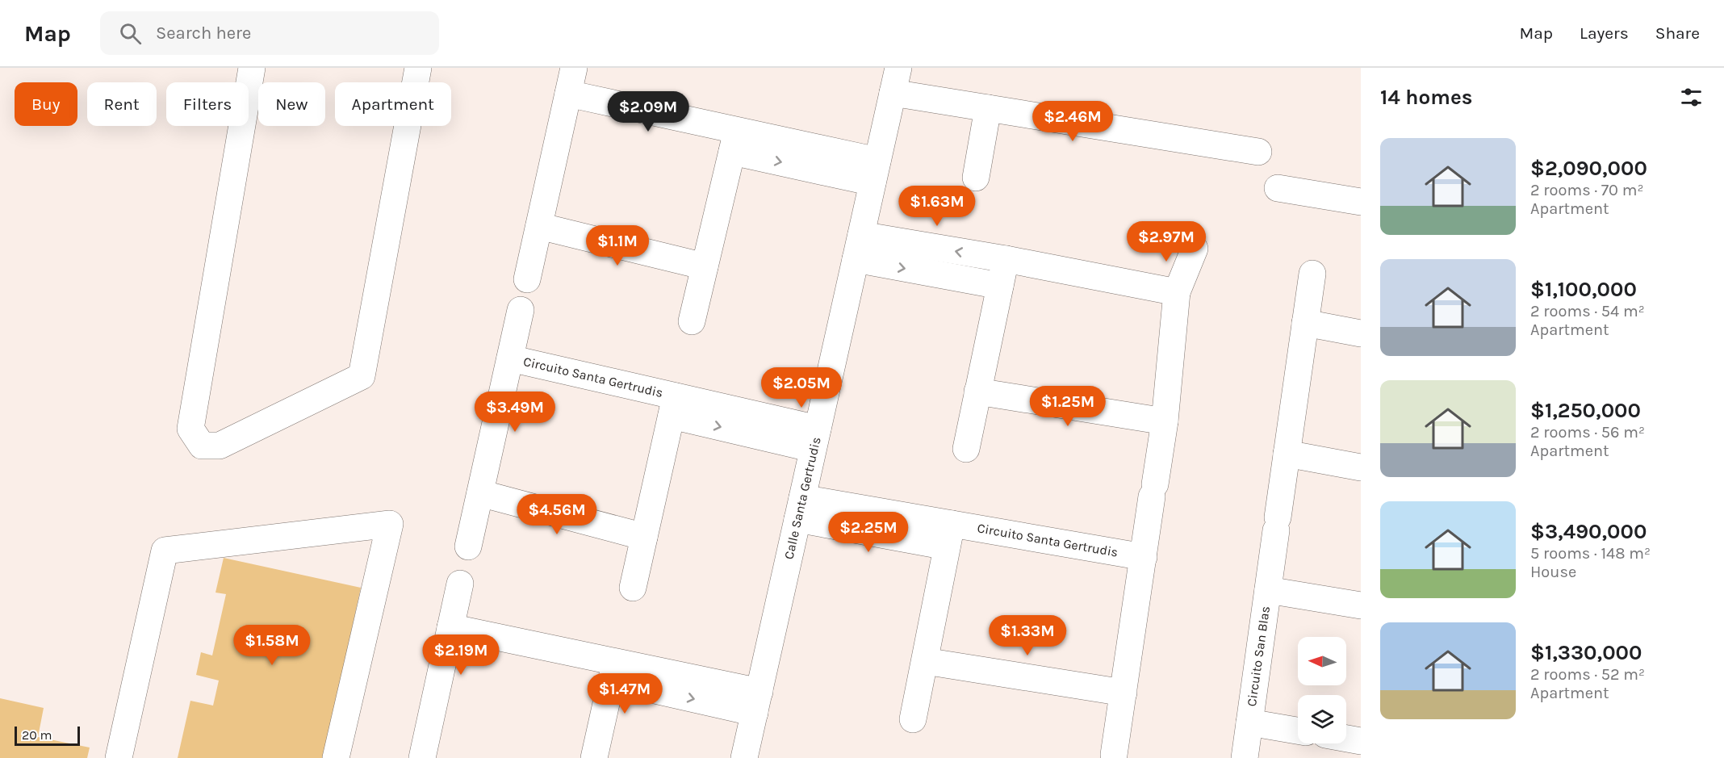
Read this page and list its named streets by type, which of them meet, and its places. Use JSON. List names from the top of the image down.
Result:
{
  "streets": {
    "street": ["Circuito Santa Gertrudis", "Calle Santa Gertrudis", "Circuito San Blas"]
  },
  "crossings": [
    ["Circuito Santa Gertrudis", "Calle Santa Gertrudis"]
  ],
  "scale_bar": "20 m",
  "north": "left",
  "page": {
    "header": "Map",
    "search": "Search here",
    "nav": ["Map", "Layers", "Share"],
    "heading": "14 homes",
    "chip": [
      "Buy",
      "Rent",
      "Filters",
      "New",
      "Apartment"
    ],
    "price": [
      "$2.09M",
      "$2.46M",
      "$1.63M",
      "$2.97M",
      "$1.1M",
      "$2.05M",
      "$1.25M",
      "$3.49M",
      "$4.56M",
      "$2.25M",
      "$1.33M",
      "$1.58M",
      "$2.19M",
      "$1.47M"
    ],
    "list": [
      {
        "name": "$2,090,000",
        "note": "2 rooms · 70 m² · Apartment"
      },
      {
        "name": "$1,100,000",
        "note": "2 rooms · 54 m² · Apartment"
      },
      {
        "name": "$1,250,000",
        "note": "2 rooms · 56 m² · Apartment"
      },
      {
        "name": "$3,490,000",
        "note": "5 rooms · 148 m² · House"
      },
      {
        "name": "$1,330,000",
        "note": "2 rooms · 52 m² · Apartment"
      }
    ],
    "scale": "20 m"
  }
}
